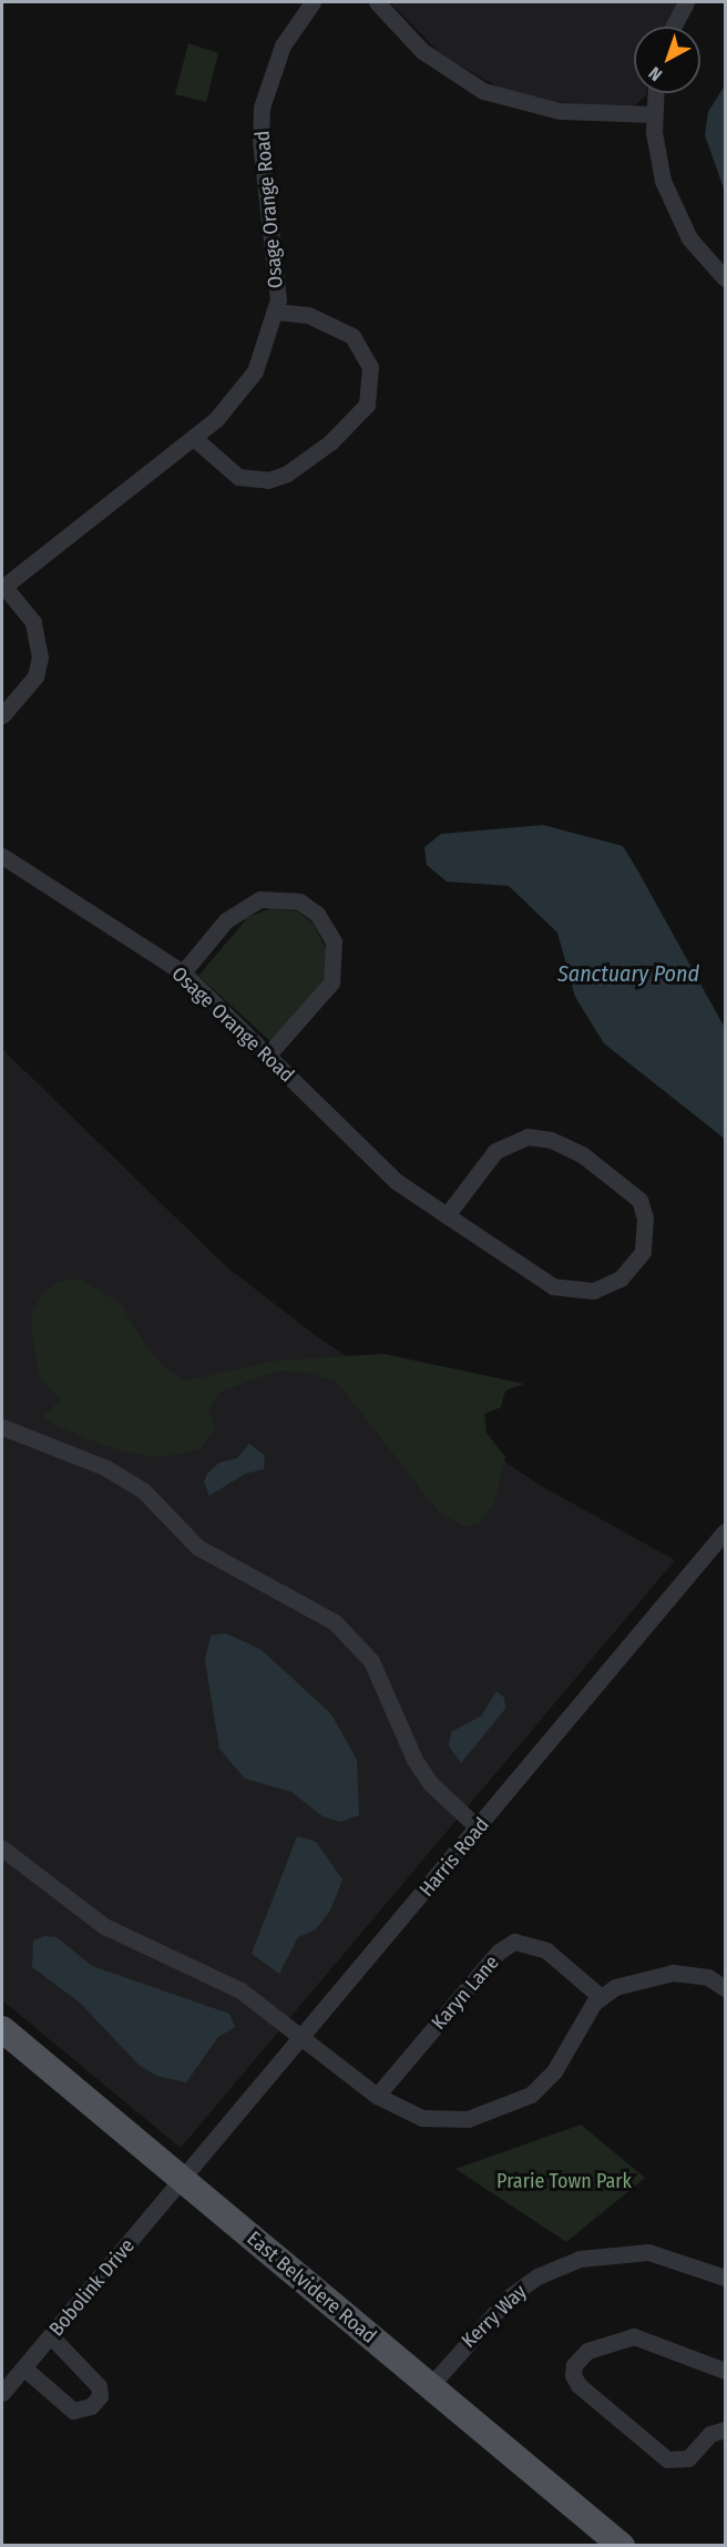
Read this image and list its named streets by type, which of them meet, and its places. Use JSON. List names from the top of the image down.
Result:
{
  "streets": {
    "main road": ["East Belvidere Road"],
    "street": [
      "Osage Orange Road",
      "Harris Road",
      "Karyn Lane",
      "Bobolink Drive",
      "Kerry Way"
    ]
  },
  "crossings": [
    ["Harris Road", "Bobolink Drive"],
    ["Harris Road", "East Belvidere Road"],
    ["Bobolink Drive", "East Belvidere Road"],
    ["East Belvidere Road", "Kerry Way"]
  ],
  "water": ["Sanctuary Pond"],
  "parks": ["Prarie Town Park"],
  "north": "bottom left"
}
